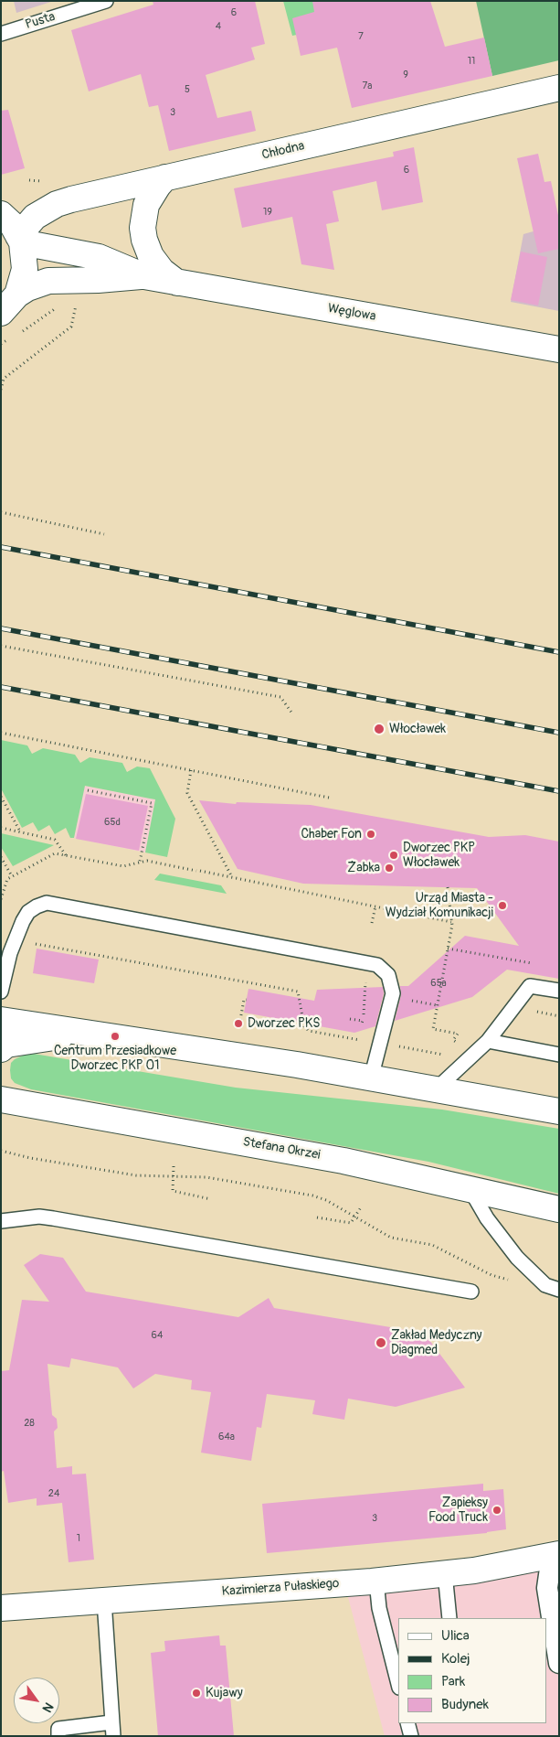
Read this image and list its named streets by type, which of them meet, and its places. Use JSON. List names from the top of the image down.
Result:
{
  "streets": {
    "street": [
      "Chłodna",
      "Węglowa",
      "Stefana Okrzei",
      "Kazimierza Pułaskiego"
    ],
    "lane": ["Pusta"]
  },
  "crossings": [
    ["Chłodna", "Węglowa"]
  ],
  "places": [
    "Włocławek",
    "Chaber Fon",
    "Dworzec PKP Włocławek",
    "Żabka",
    "Urząd Miasta - Wydział Komunikacji",
    "Dworzec PKS",
    "Centrum Przesiadkowe Dworzec PKP 01",
    "Zakład Medyczny Diagmed",
    "Zapieksy Food Truck",
    "Kujawy"
  ],
  "house_numbers": [
    "6",
    "4",
    "7",
    "11",
    "9",
    "7a",
    "5",
    "3",
    "6",
    "19",
    "65d",
    "65a",
    "64",
    "28",
    "64a",
    "24",
    "3",
    "1"
  ],
  "legend": [
    "Ulica",
    "Kolej",
    "Park",
    "Budynek"
  ],
  "north": "bottom right"
}
